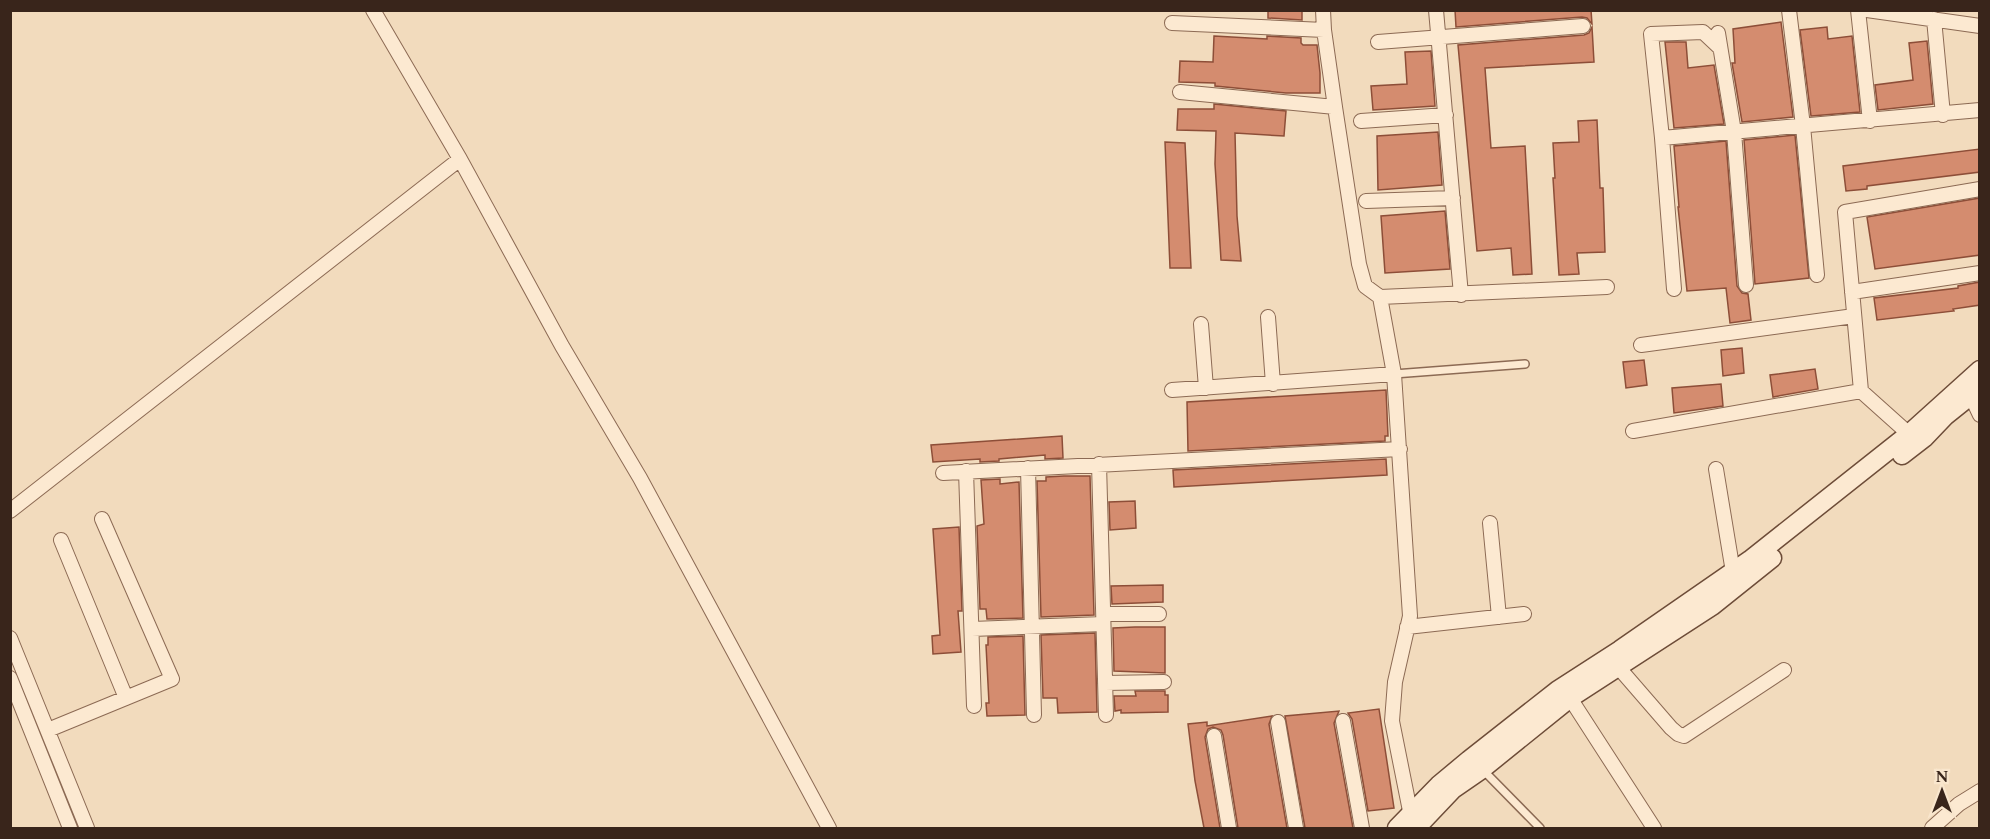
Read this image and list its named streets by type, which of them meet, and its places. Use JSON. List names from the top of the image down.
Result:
{
  "north": "top"
}
